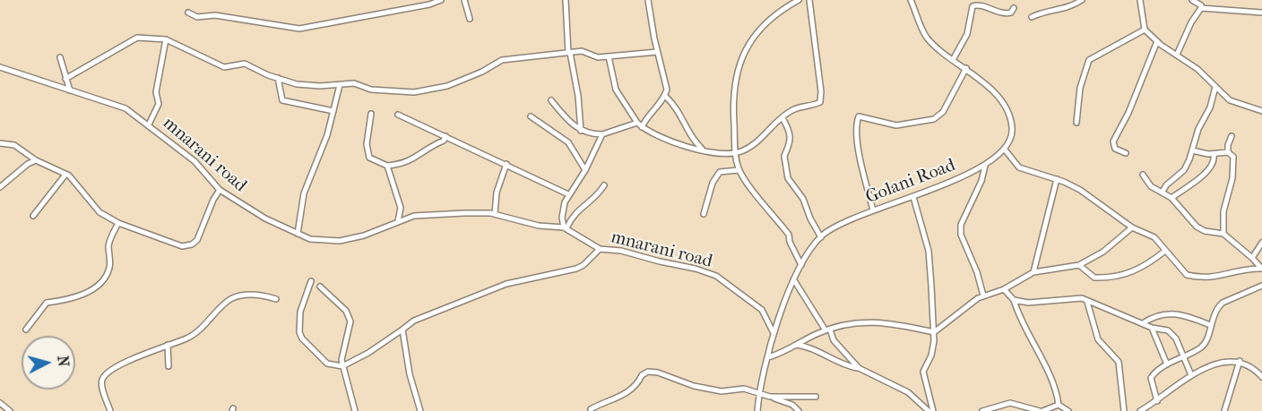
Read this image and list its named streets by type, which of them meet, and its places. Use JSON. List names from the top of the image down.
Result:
{
  "streets": {
    "street": ["mnarani road", "Golani Road"]
  },
  "crossings": [
    ["mnarani road", "Golani Road"]
  ],
  "north": "right"
}
